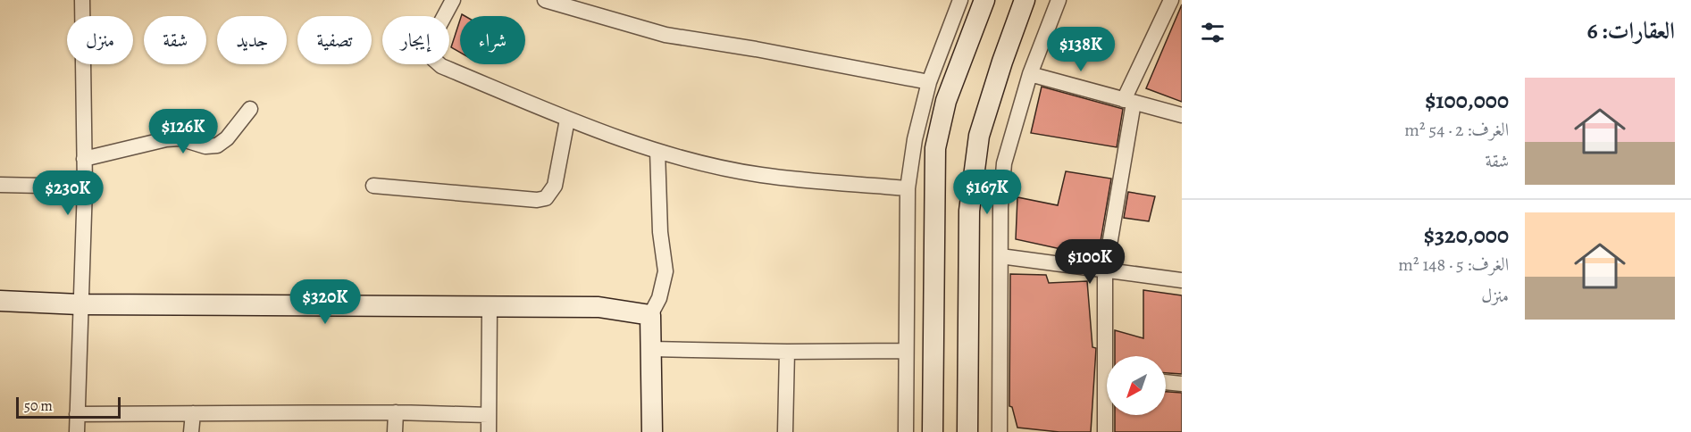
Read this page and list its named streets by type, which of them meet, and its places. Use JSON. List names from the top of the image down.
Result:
{
  "scale_bar": "50 m",
  "north": "bottom left",
  "page": {
    "heading": "العقارات: 6",
    "chip": [
      "شراء",
      "إيجار",
      "تصفية",
      "جديد",
      "شقة",
      "منزل"
    ],
    "price": [
      "$138K",
      "$126K",
      "$167K",
      "$230K",
      "$100K",
      "$320K"
    ],
    "list": [
      {
        "name": "$100,000",
        "note": "الغرف: 2 · 54 m² · شقة"
      },
      {
        "name": "$320,000",
        "note": "الغرف: 5 · 148 m² · منزل"
      }
    ],
    "scale": "50 m"
  }
}
